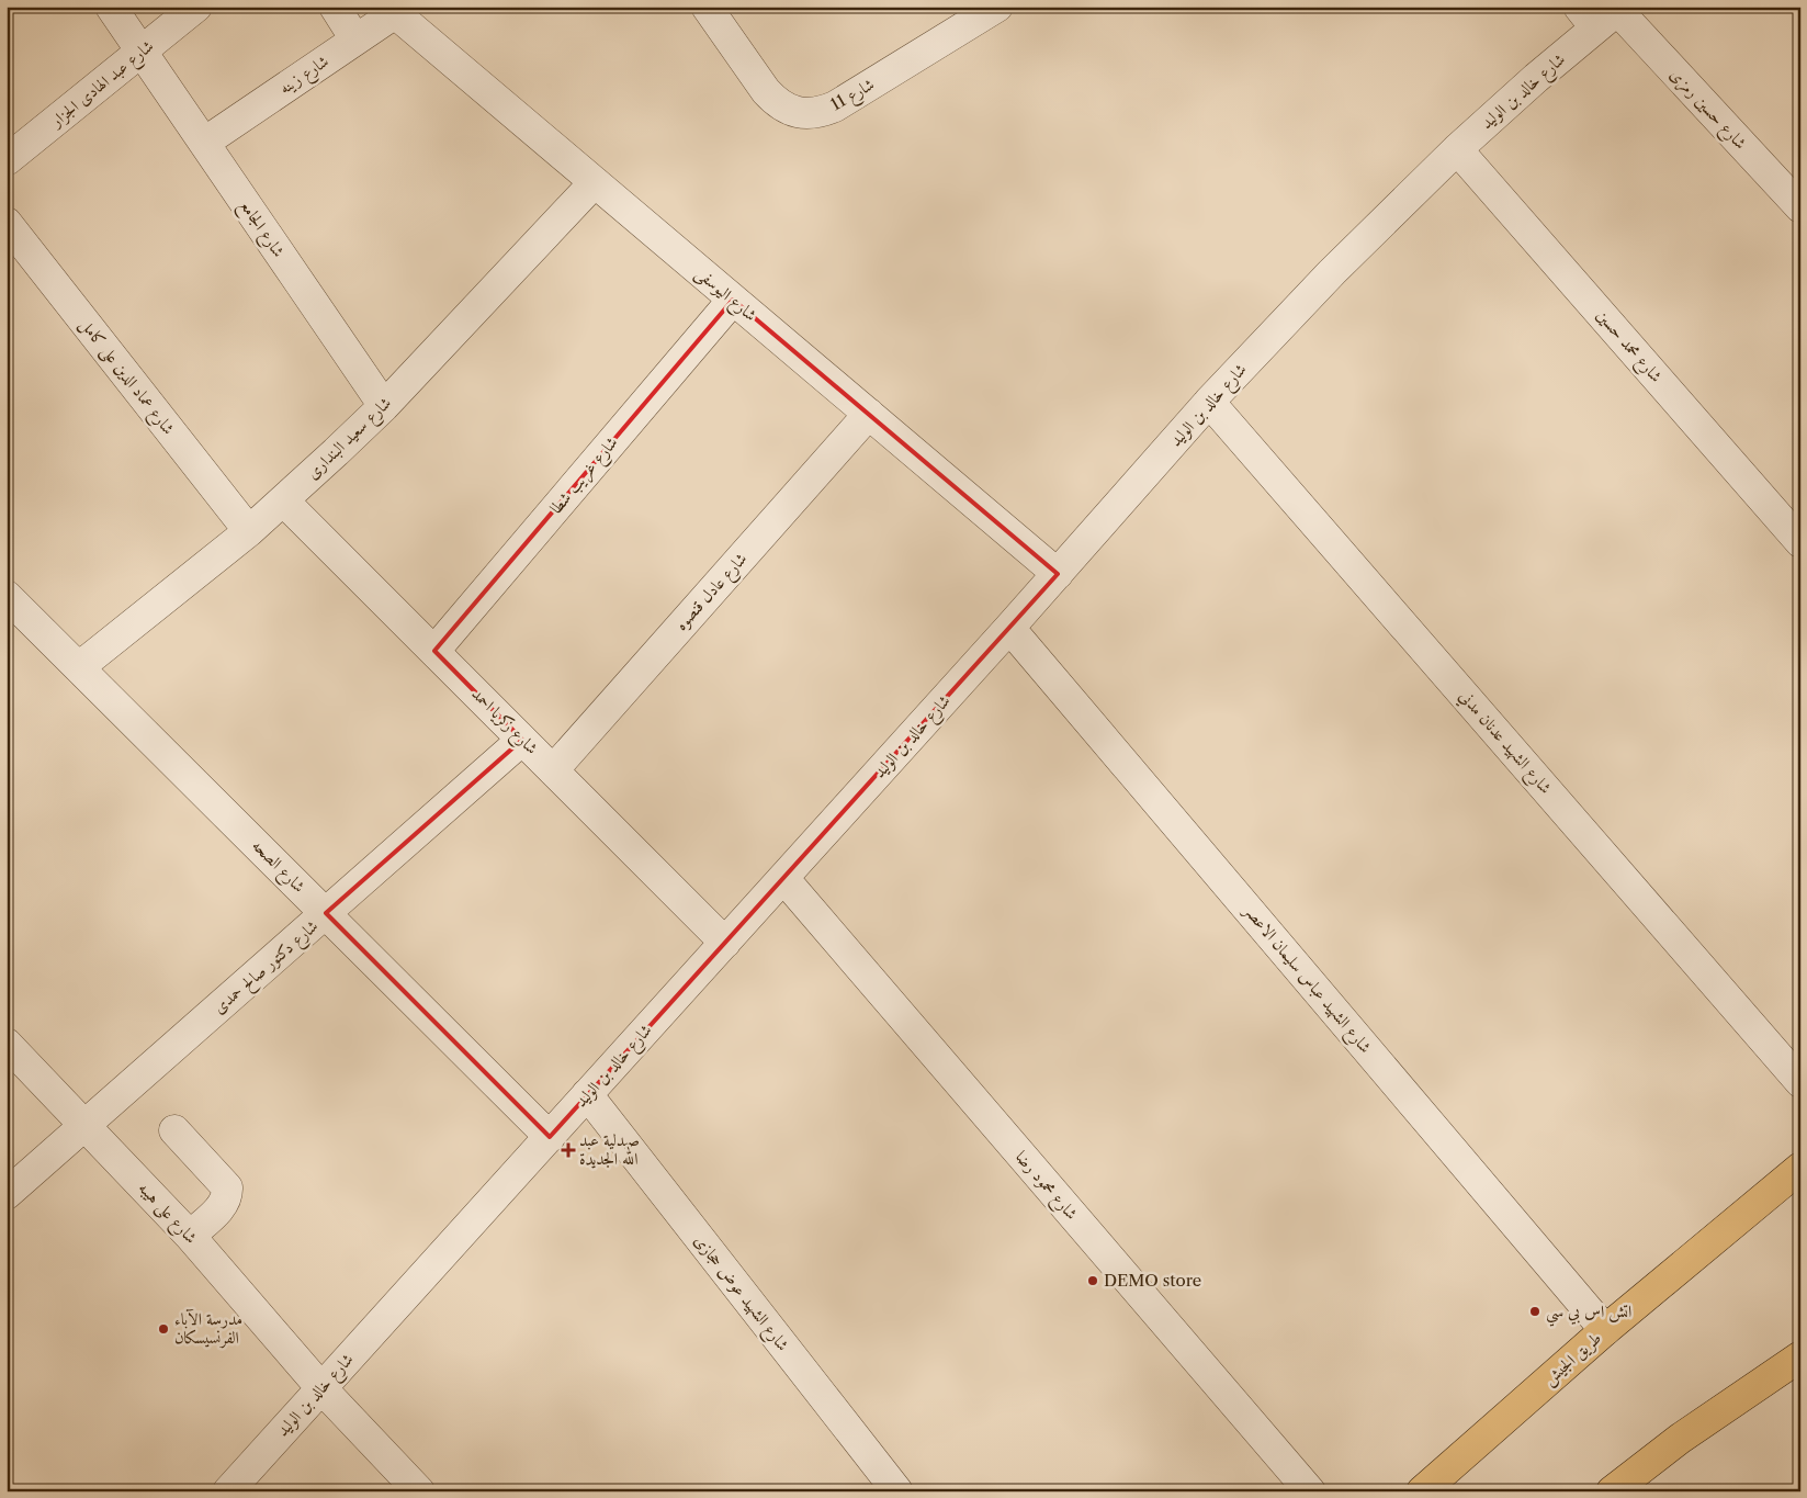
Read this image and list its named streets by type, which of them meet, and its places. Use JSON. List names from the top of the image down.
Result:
{
  "streets": {
    "highway": ["طريق الجيش"],
    "street": [
      "شارع زينه",
      "شارع عبد الهادى الجزار",
      "شارع خالد بن الوليد",
      "شارع 11",
      "شارع حسين رمزى",
      "شارع الجامع",
      "شارع اليوسفى",
      "شارع محمد حسين",
      "شارع عماد الدين على كامل",
      "شارع سعيد البندارى",
      "شارع غريب شطا",
      "شارع عادل قنصوه",
      "شارع زكريا احمد",
      "شارع الشهيد عدنان مدني",
      "شارع الصحه",
      "شارع دكتور صالح حمدى",
      "شارع الشهيد عباس سليمان الاعصر",
      "شارع محمود رضا",
      "شارع على هيبه",
      "شارع الشهيد عوض حجازى"
    ]
  },
  "crossings": [
    ["شارع زينه", "شارع الجامع"],
    ["شارع زينه", "شارع اليوسفى"],
    ["شارع عبد الهادى الجزار", "شارع الجامع"],
    ["شارع خالد بن الوليد", "شارع حسين رمزى"],
    ["شارع خالد بن الوليد", "شارع اليوسفى"],
    ["شارع خالد بن الوليد", "شارع محمد حسين"],
    ["شارع خالد بن الوليد", "شارع زكريا احمد"],
    ["شارع خالد بن الوليد", "شارع الشهيد عدنان مدني"],
    ["شارع خالد بن الوليد", "شارع الصحه"],
    ["شارع خالد بن الوليد", "شارع الشهيد عباس سليمان الاعصر"],
    ["شارع خالد بن الوليد", "شارع محمود رضا"],
    ["شارع خالد بن الوليد", "شارع على هيبه"],
    ["شارع خالد بن الوليد", "شارع الشهيد عوض حجازى"],
    ["شارع الجامع", "شارع سعيد البندارى"],
    ["شارع اليوسفى", "شارع سعيد البندارى"],
    ["شارع اليوسفى", "شارع غريب شطا"],
    ["شارع اليوسفى", "شارع عادل قنصوه"],
    ["شارع عماد الدين على كامل", "شارع سعيد البندارى"],
    ["شارع سعيد البندارى", "شارع زكريا احمد"],
    ["شارع سعيد البندارى", "شارع الصحه"],
    ["شارع غريب شطا", "شارع زكريا احمد"],
    ["شارع عادل قنصوه", "شارع زكريا احمد"],
    ["شارع زكريا احمد", "شارع دكتور صالح حمدى"],
    ["شارع الصحه", "شارع دكتور صالح حمدى"],
    ["شارع دكتور صالح حمدى", "شارع على هيبه"],
    ["شارع الشهيد عباس سليمان الاعصر", "طريق الجيش"]
  ],
  "places": {
    "health": ["صيدلية عبد الله الجديدة"],
    "other": ["DEMO store", "اتش اس بي سي", "مدرسة الآباء الفرنسيسكان"]
  }
}
